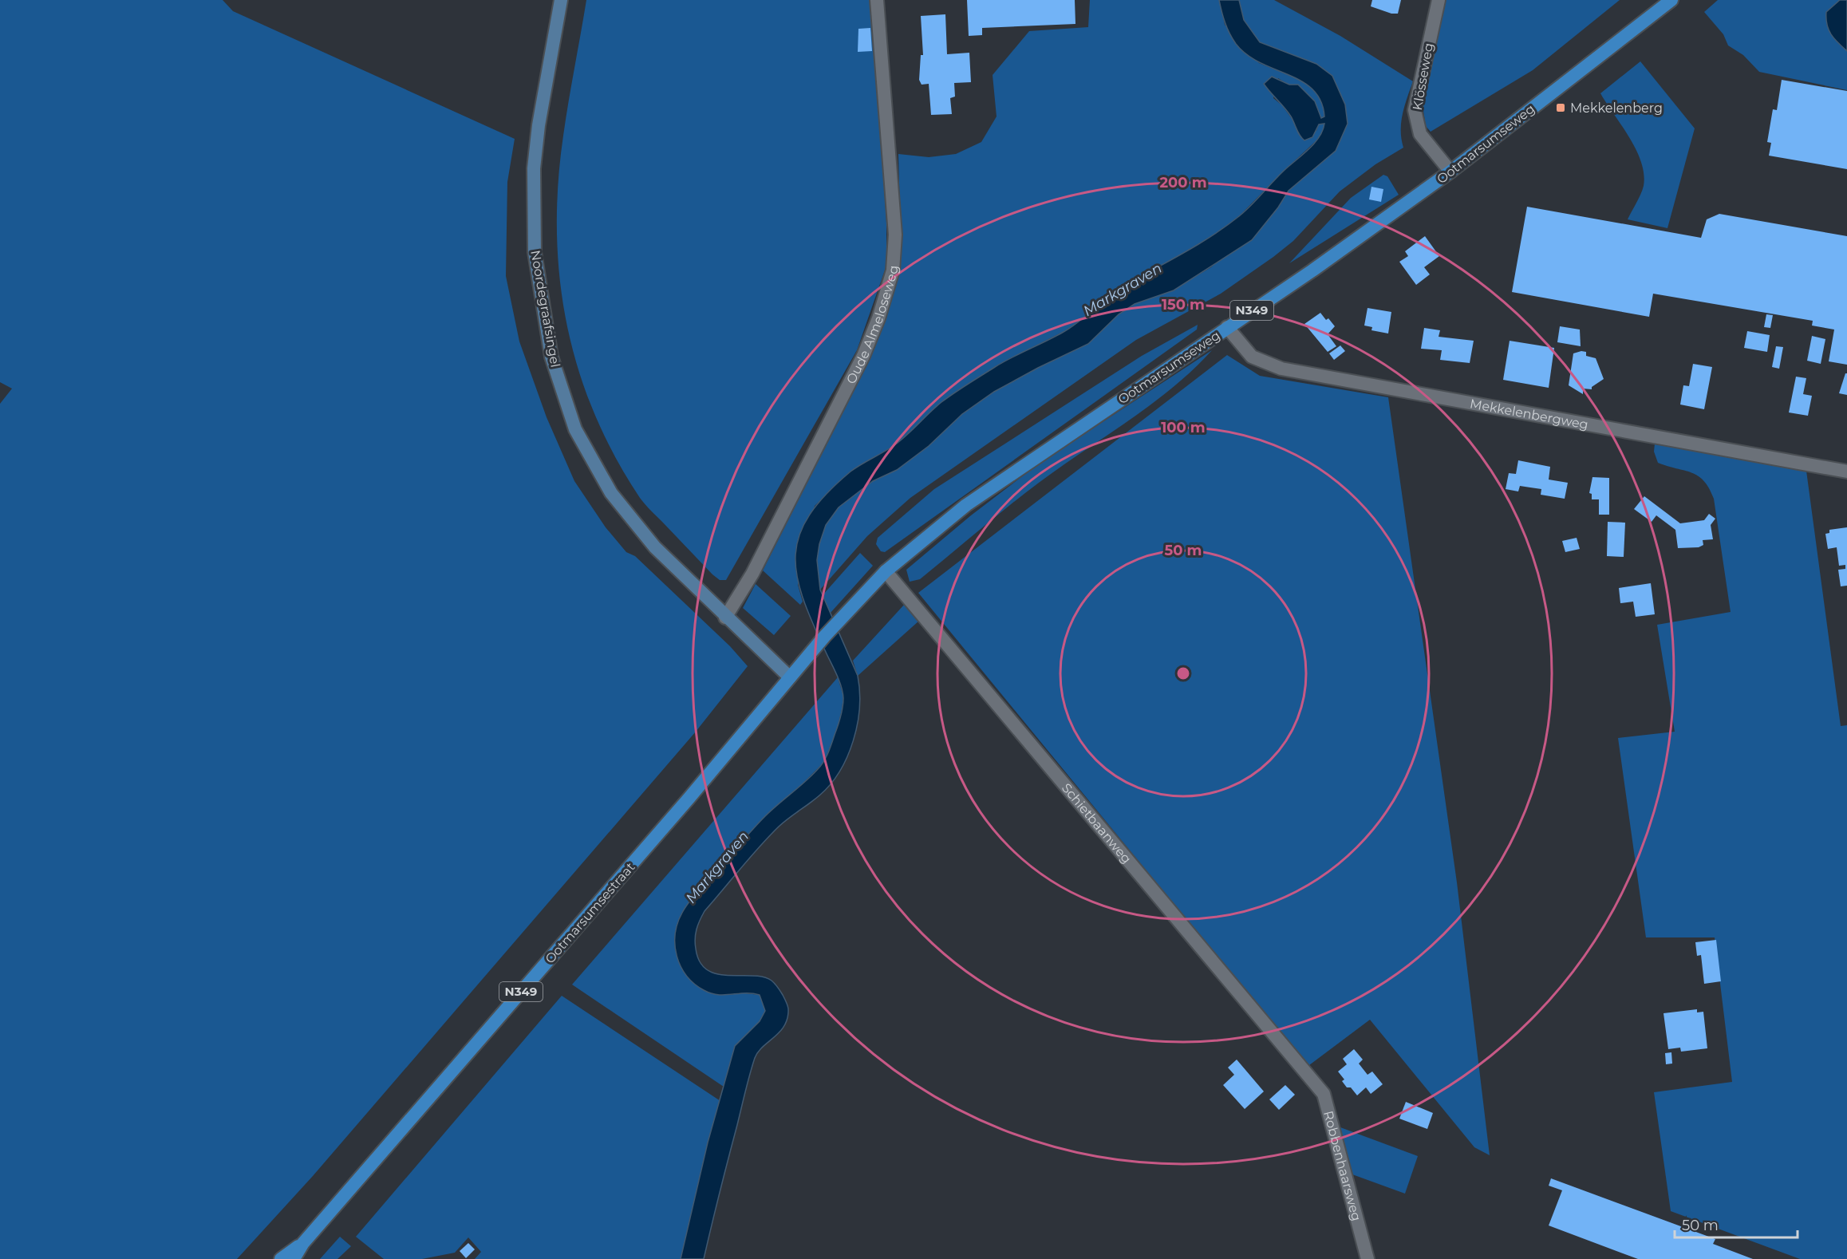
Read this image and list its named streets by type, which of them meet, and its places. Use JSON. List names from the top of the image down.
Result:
{
  "streets": {
    "main road": [
      "Ootmarsumseweg",
      "Noordegraafsingel",
      "N349",
      "Ootmarsumsestraat"
    ],
    "street": [
      "Klösseweg",
      "Oude Almeloseweg",
      "Mekkelenbergweg",
      "Schietbaanweg",
      "Robbenhaarsweg"
    ]
  },
  "crossings": [
    ["Klösseweg", "Ootmarsumseweg"],
    ["Ootmarsumseweg", "Mekkelenbergweg"],
    ["Ootmarsumseweg", "Schietbaanweg"],
    ["Ootmarsumseweg", "Ootmarsumsestraat"],
    ["Noordegraafsingel", "Oude Almeloseweg"],
    ["Noordegraafsingel", "Ootmarsumsestraat"],
    ["Schietbaanweg", "Robbenhaarsweg"]
  ],
  "water": ["Markgraven"],
  "places": {
    "transit": ["Mekkelenberg"]
  },
  "scale_bar": "50 m",
  "rings": [
    "200 m",
    "150 m",
    "100 m",
    "50 m"
  ]
}
